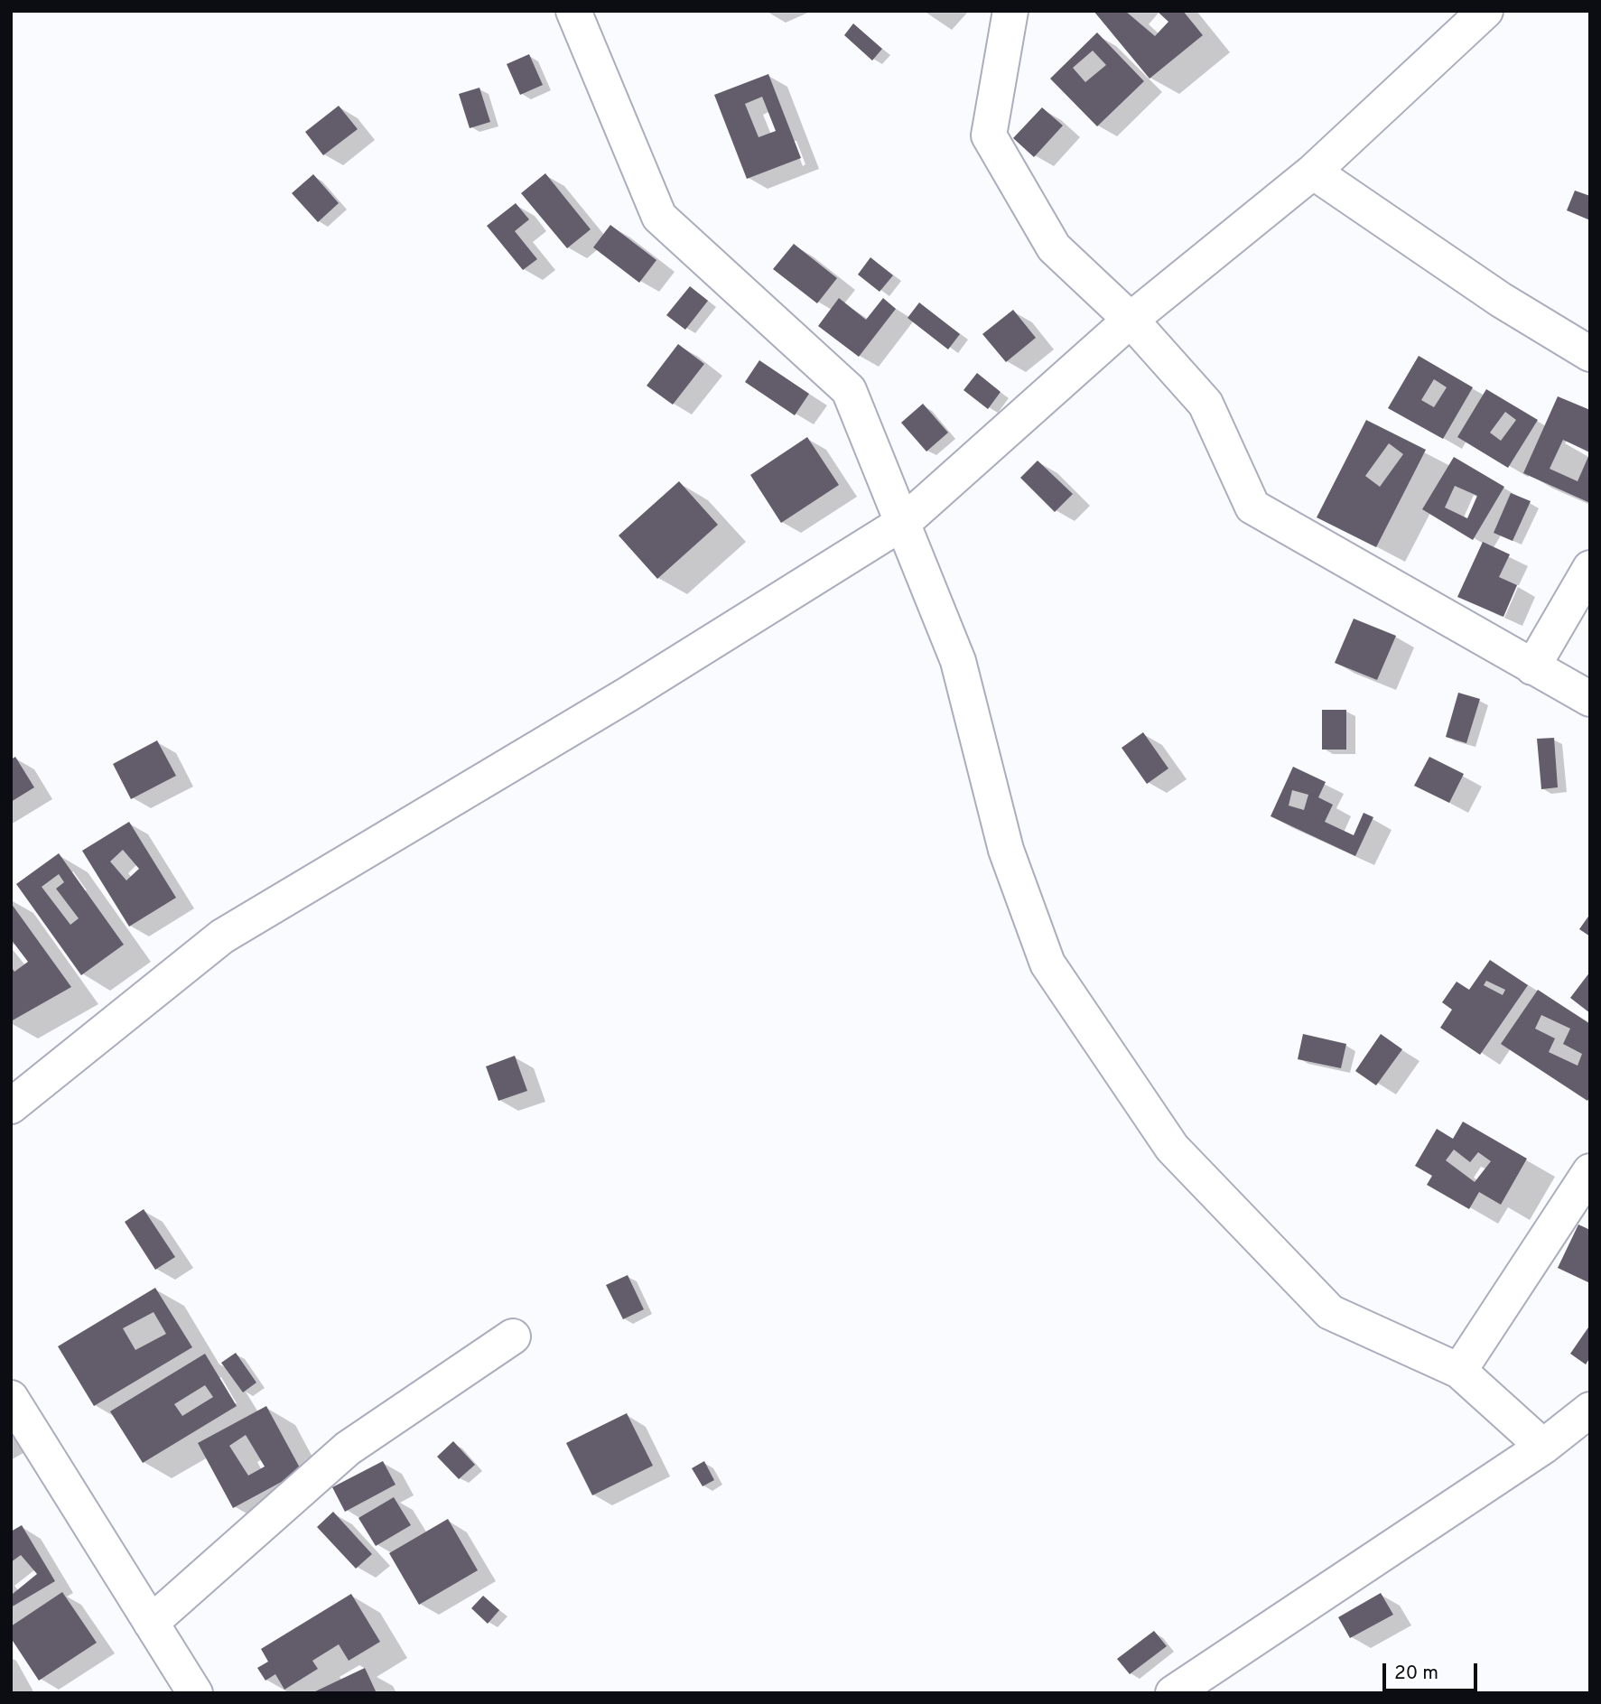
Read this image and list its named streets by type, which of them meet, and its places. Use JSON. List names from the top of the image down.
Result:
{
  "scale_bar": "20 m"
}
